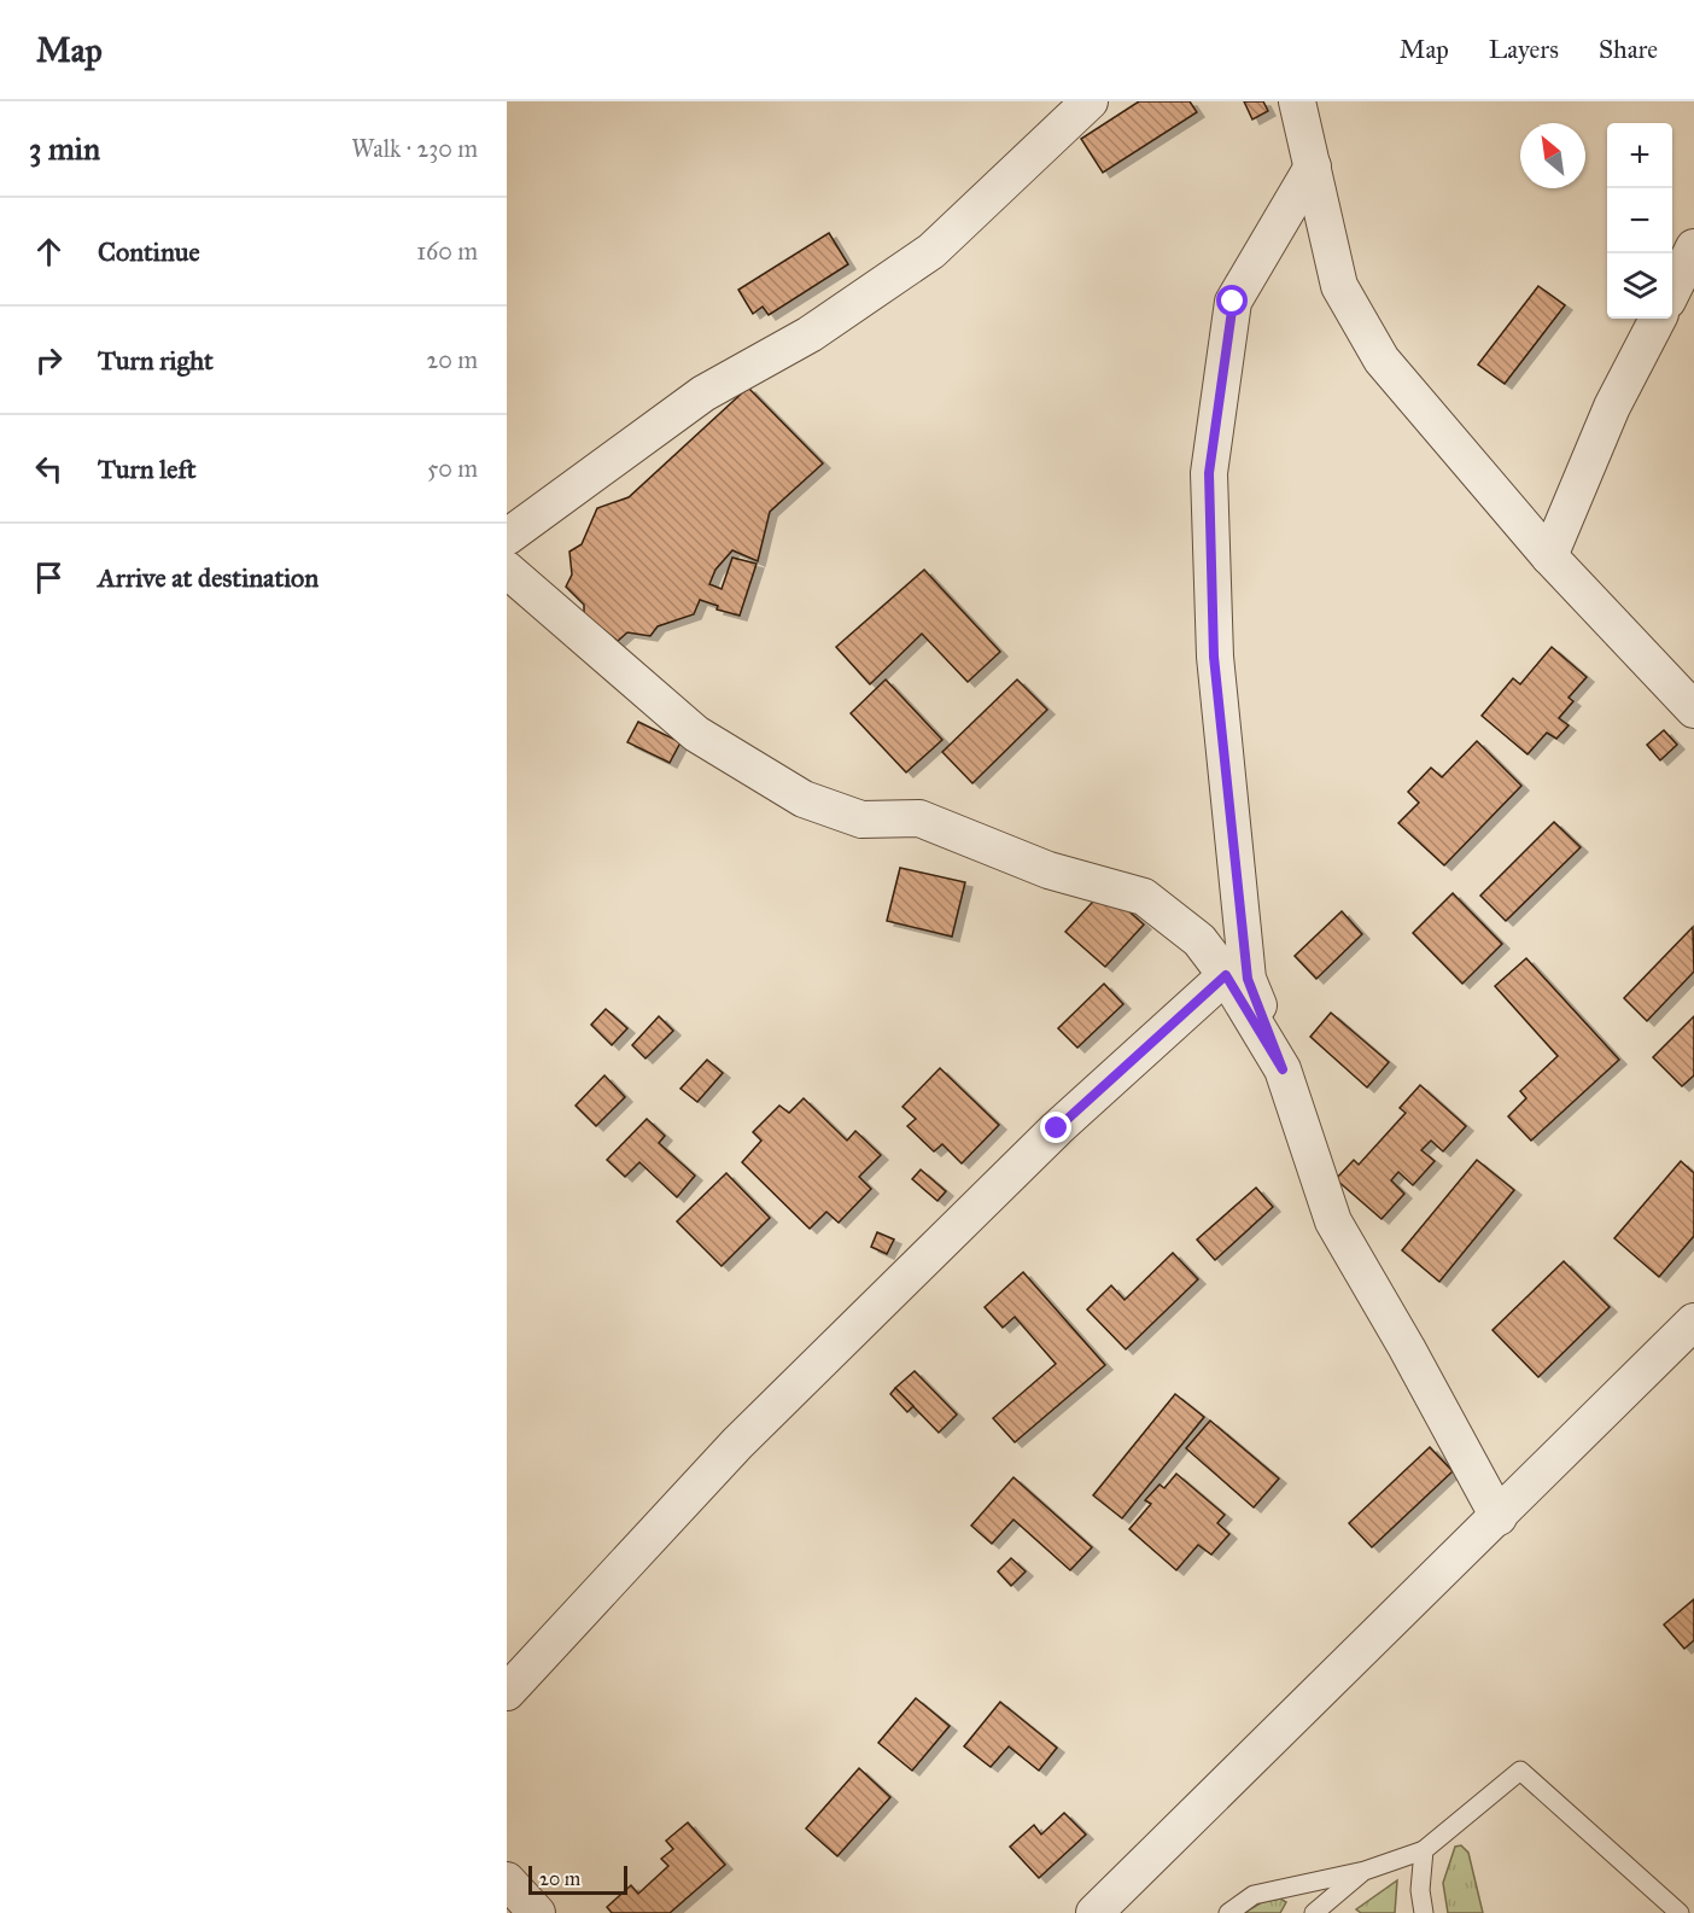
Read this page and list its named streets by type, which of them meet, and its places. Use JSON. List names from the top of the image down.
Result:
{
  "scale_bar": "20 m",
  "north": "top left",
  "page": {
    "header": "Map",
    "nav": ["Map", "Layers", "Share"],
    "heading": ["3 min", "Walk · 230 m"],
    "map_buttons": ["+", "−"],
    "list": [
      ["Continue", "160 m"],
      ["Turn right", "20 m"],
      ["Turn left", "50 m"],
      "Arrive at destination"
    ],
    "scale": "20 m"
  }
}
